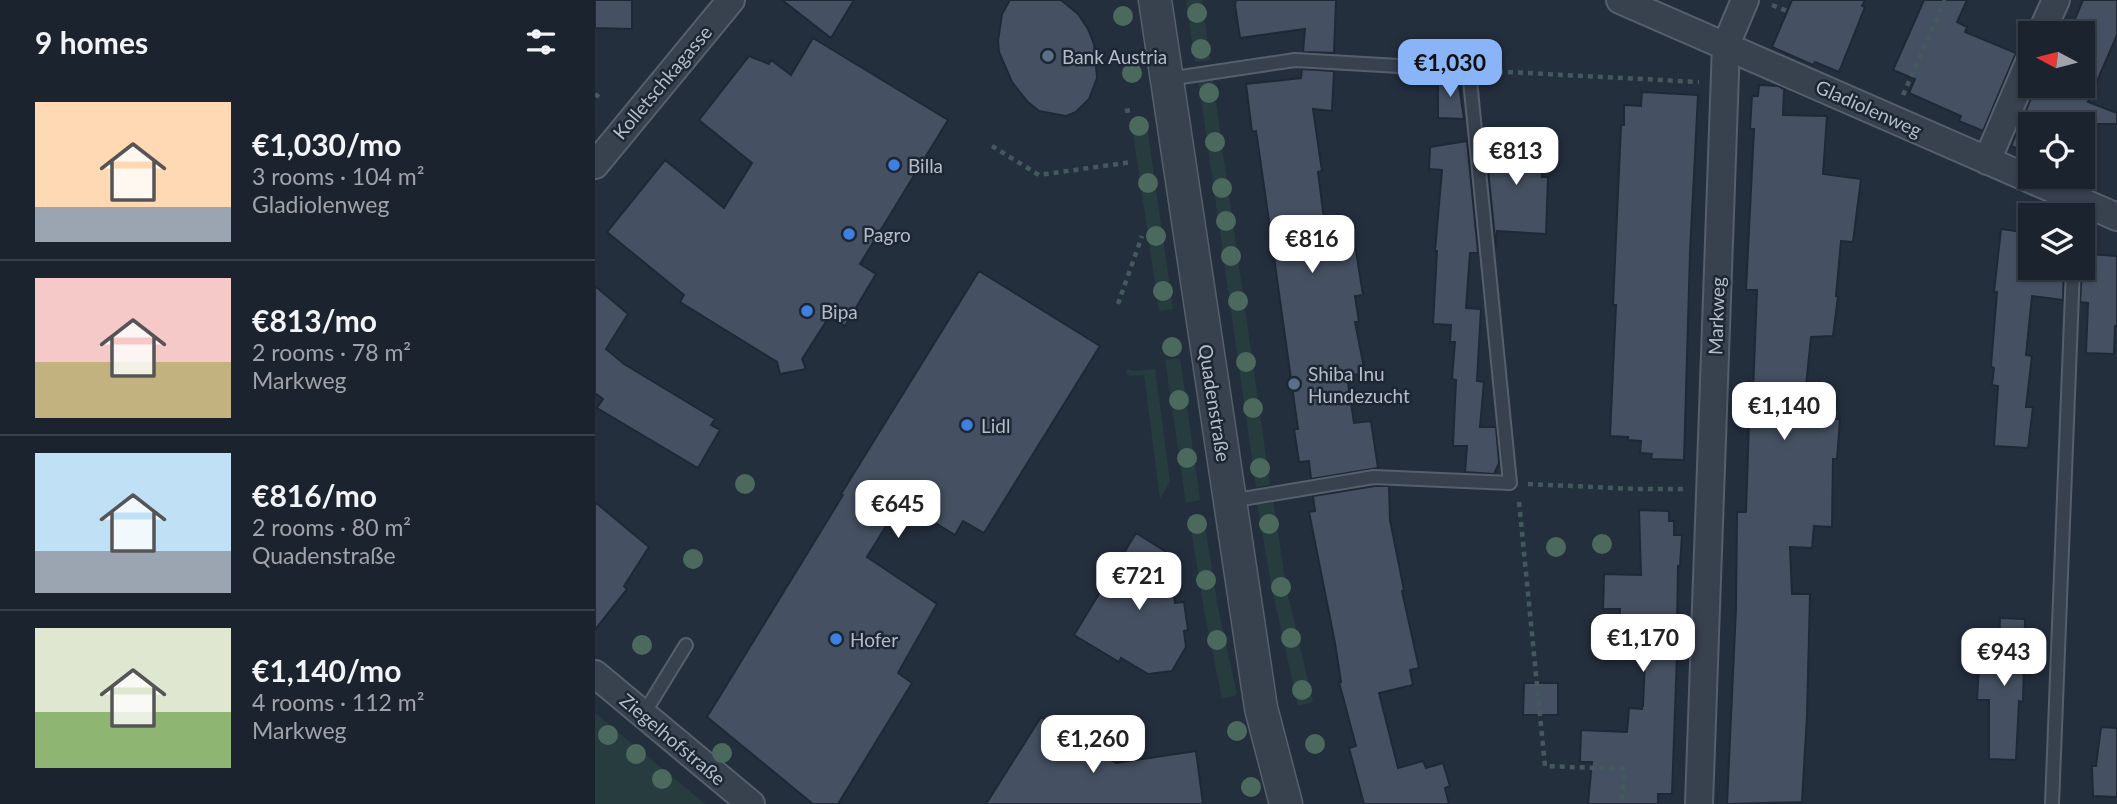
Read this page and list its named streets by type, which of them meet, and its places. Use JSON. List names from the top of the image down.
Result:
{
  "streets": {
    "street": [
      "Kolletschkagasse",
      "Gladiolenweg",
      "Markweg",
      "Quadenstraße",
      "Ziegelhofstraße"
    ]
  },
  "crossings": [
    ["Gladiolenweg", "Markweg"]
  ],
  "places": [
    "Bank Austria",
    "Billa",
    "Pagro",
    "Bipa",
    "Shiba Inu Hundezucht",
    "Lidl",
    "Hofer"
  ],
  "north": "left",
  "page": {
    "heading": "9 homes",
    "price": [
      "€1,030",
      "€813",
      "€816",
      "€1,140",
      "€645",
      "€721",
      "€1,170",
      "€943",
      "€1,260"
    ],
    "list": [
      {
        "name": "€1,030/mo",
        "note": "3 rooms · 104 m² · Gladiolenweg"
      },
      {
        "name": "€813/mo",
        "note": "2 rooms · 78 m² · Markweg"
      },
      {
        "name": "€816/mo",
        "note": "2 rooms · 80 m² · Quadenstraße"
      },
      {
        "name": "€1,140/mo",
        "note": "4 rooms · 112 m² · Markweg"
      }
    ]
  }
}
